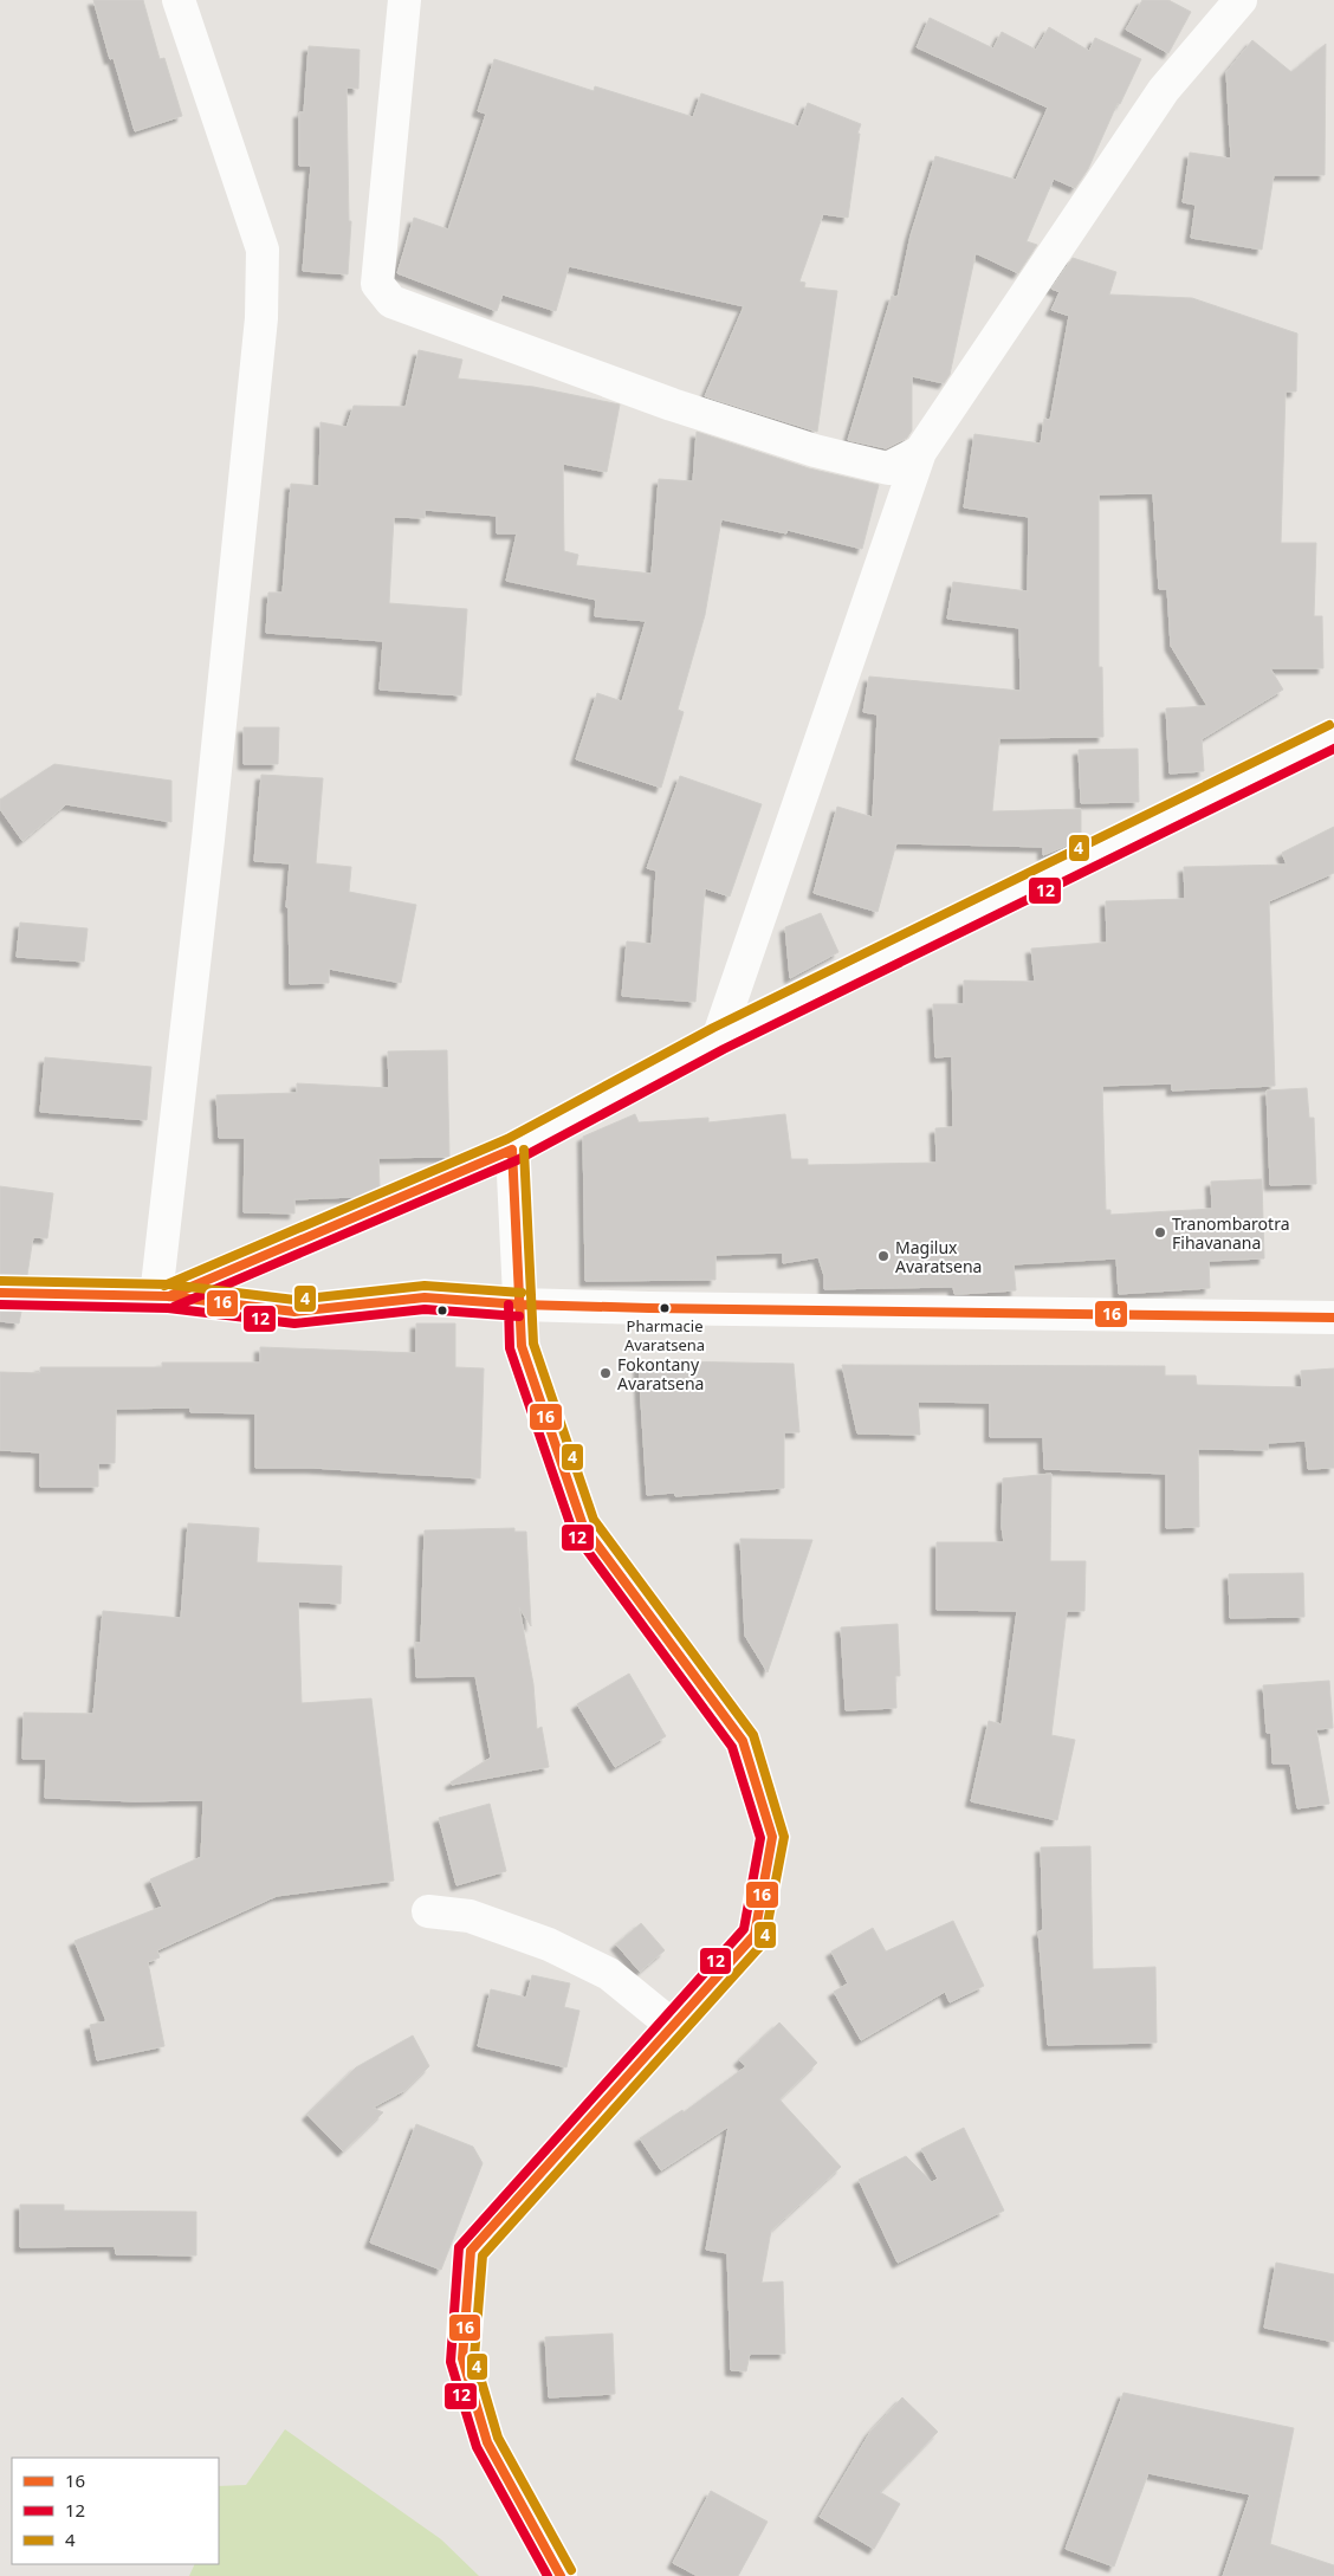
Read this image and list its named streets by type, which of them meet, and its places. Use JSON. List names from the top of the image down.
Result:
{
  "places": [
    "Tranombarotra Fihavanana",
    "Magilux Avaratsena",
    "Pharmacie Avaratsena",
    "Fokontany Avaratsena"
  ],
  "lines": ["transit line 4", "transit line 12", "transit line 16"],
  "legend": ["16", "12", "4"]
}
